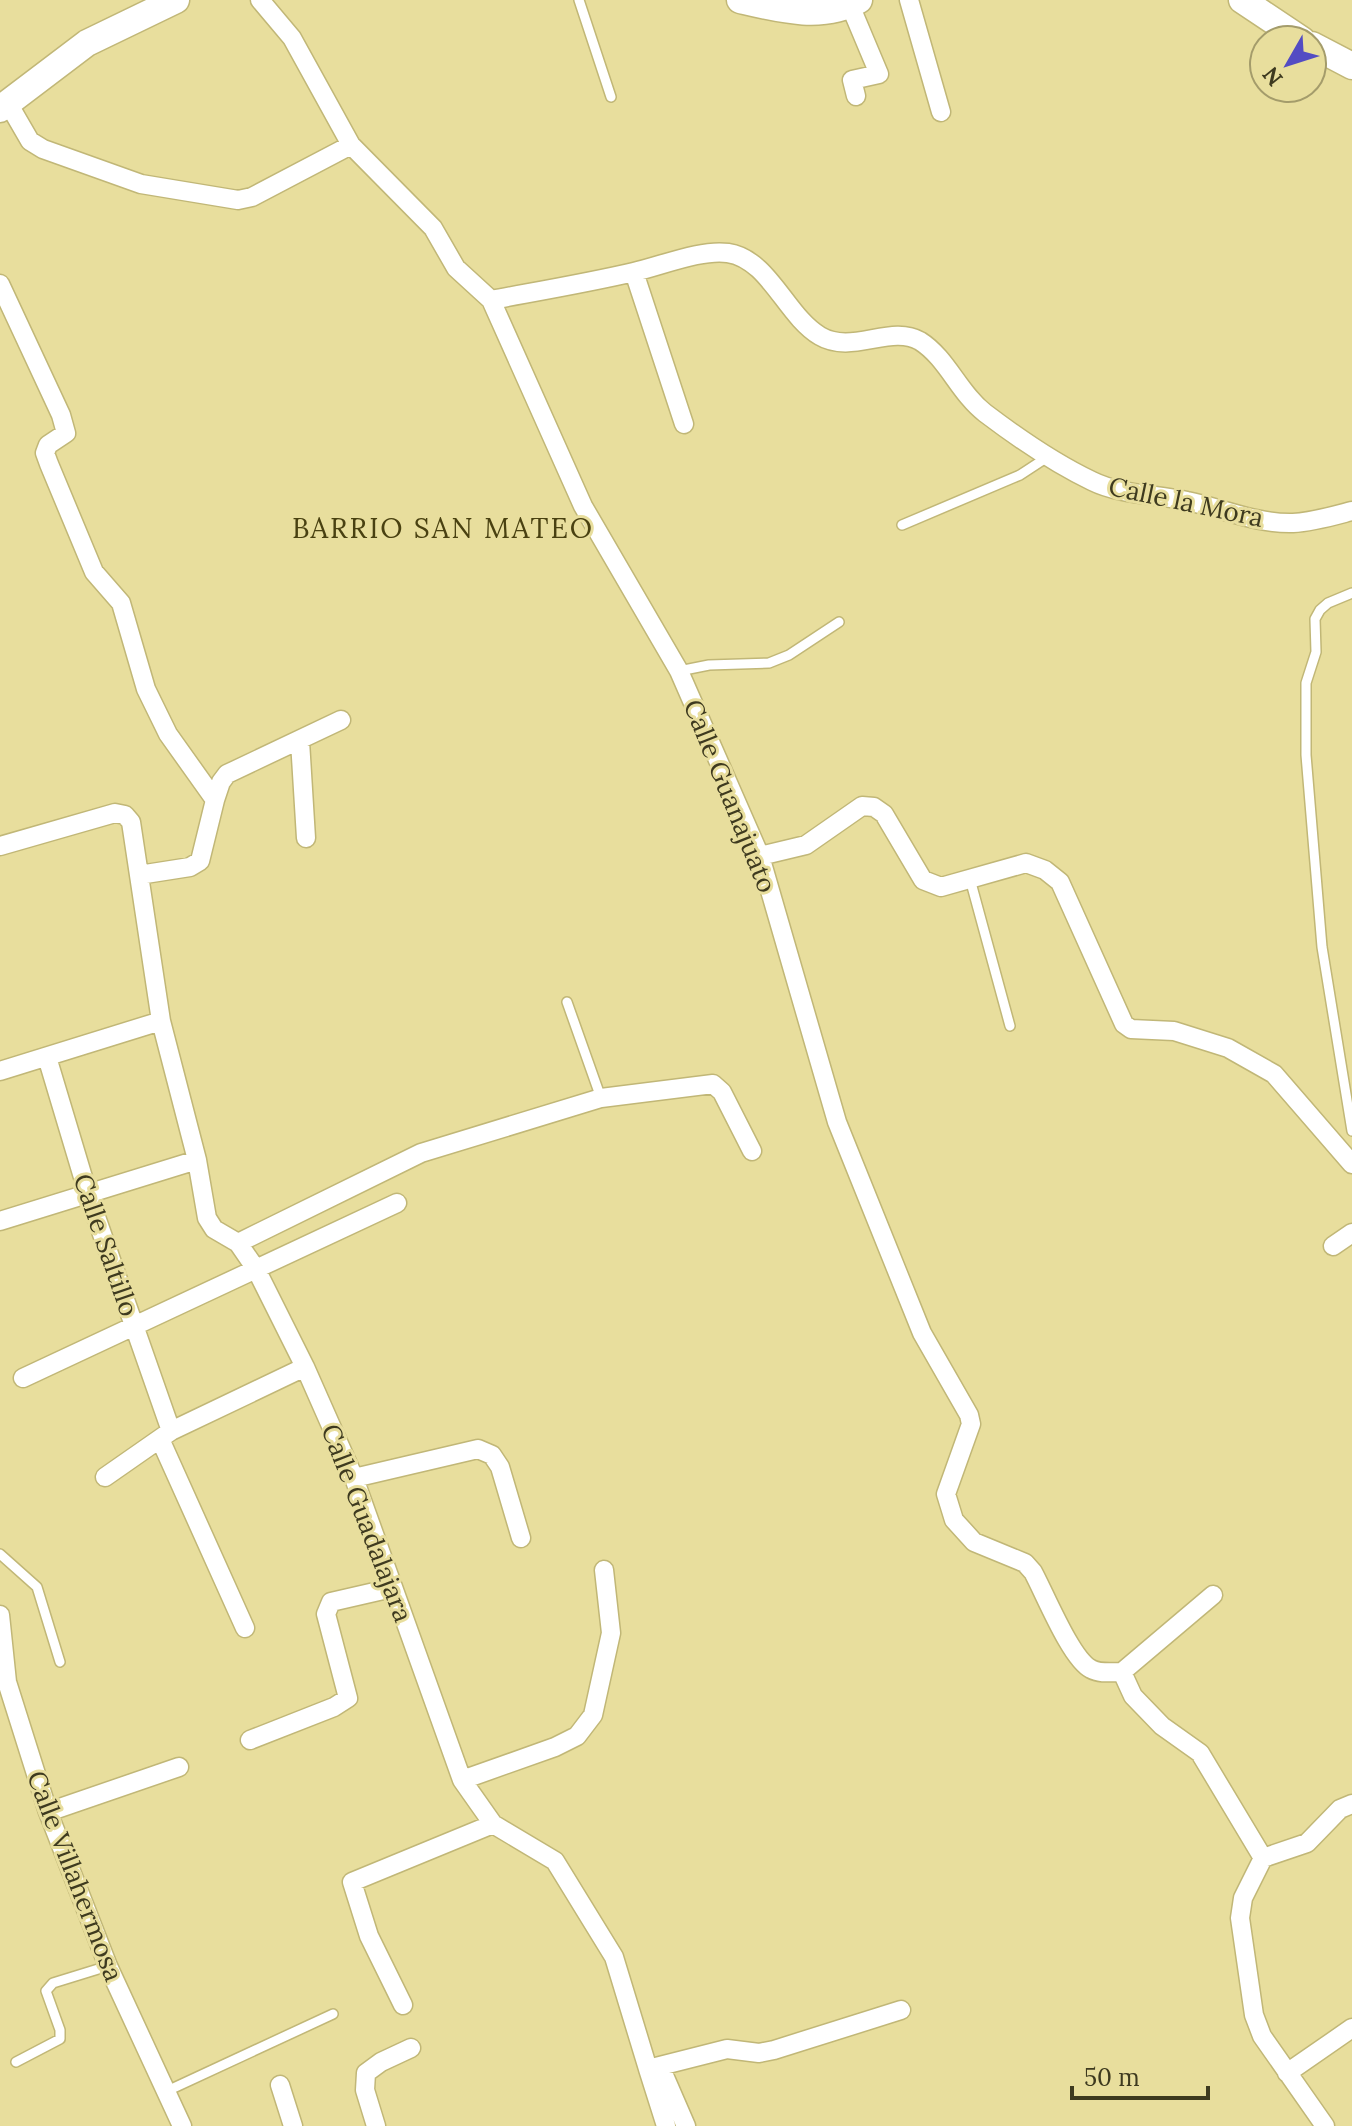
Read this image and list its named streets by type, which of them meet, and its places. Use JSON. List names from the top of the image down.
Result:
{
  "streets": {
    "street": [
      "Calle la Mora",
      "Calle Guanajuato",
      "Calle Saltillo",
      "Calle Guadalajara",
      "Calle Villahermosa"
    ]
  },
  "crossings": [
    ["Calle la Mora", "Calle Guanajuato"]
  ],
  "districts": ["BARRIO SAN MATEO"],
  "scale_bar": "50 m",
  "north": "bottom left"
}
